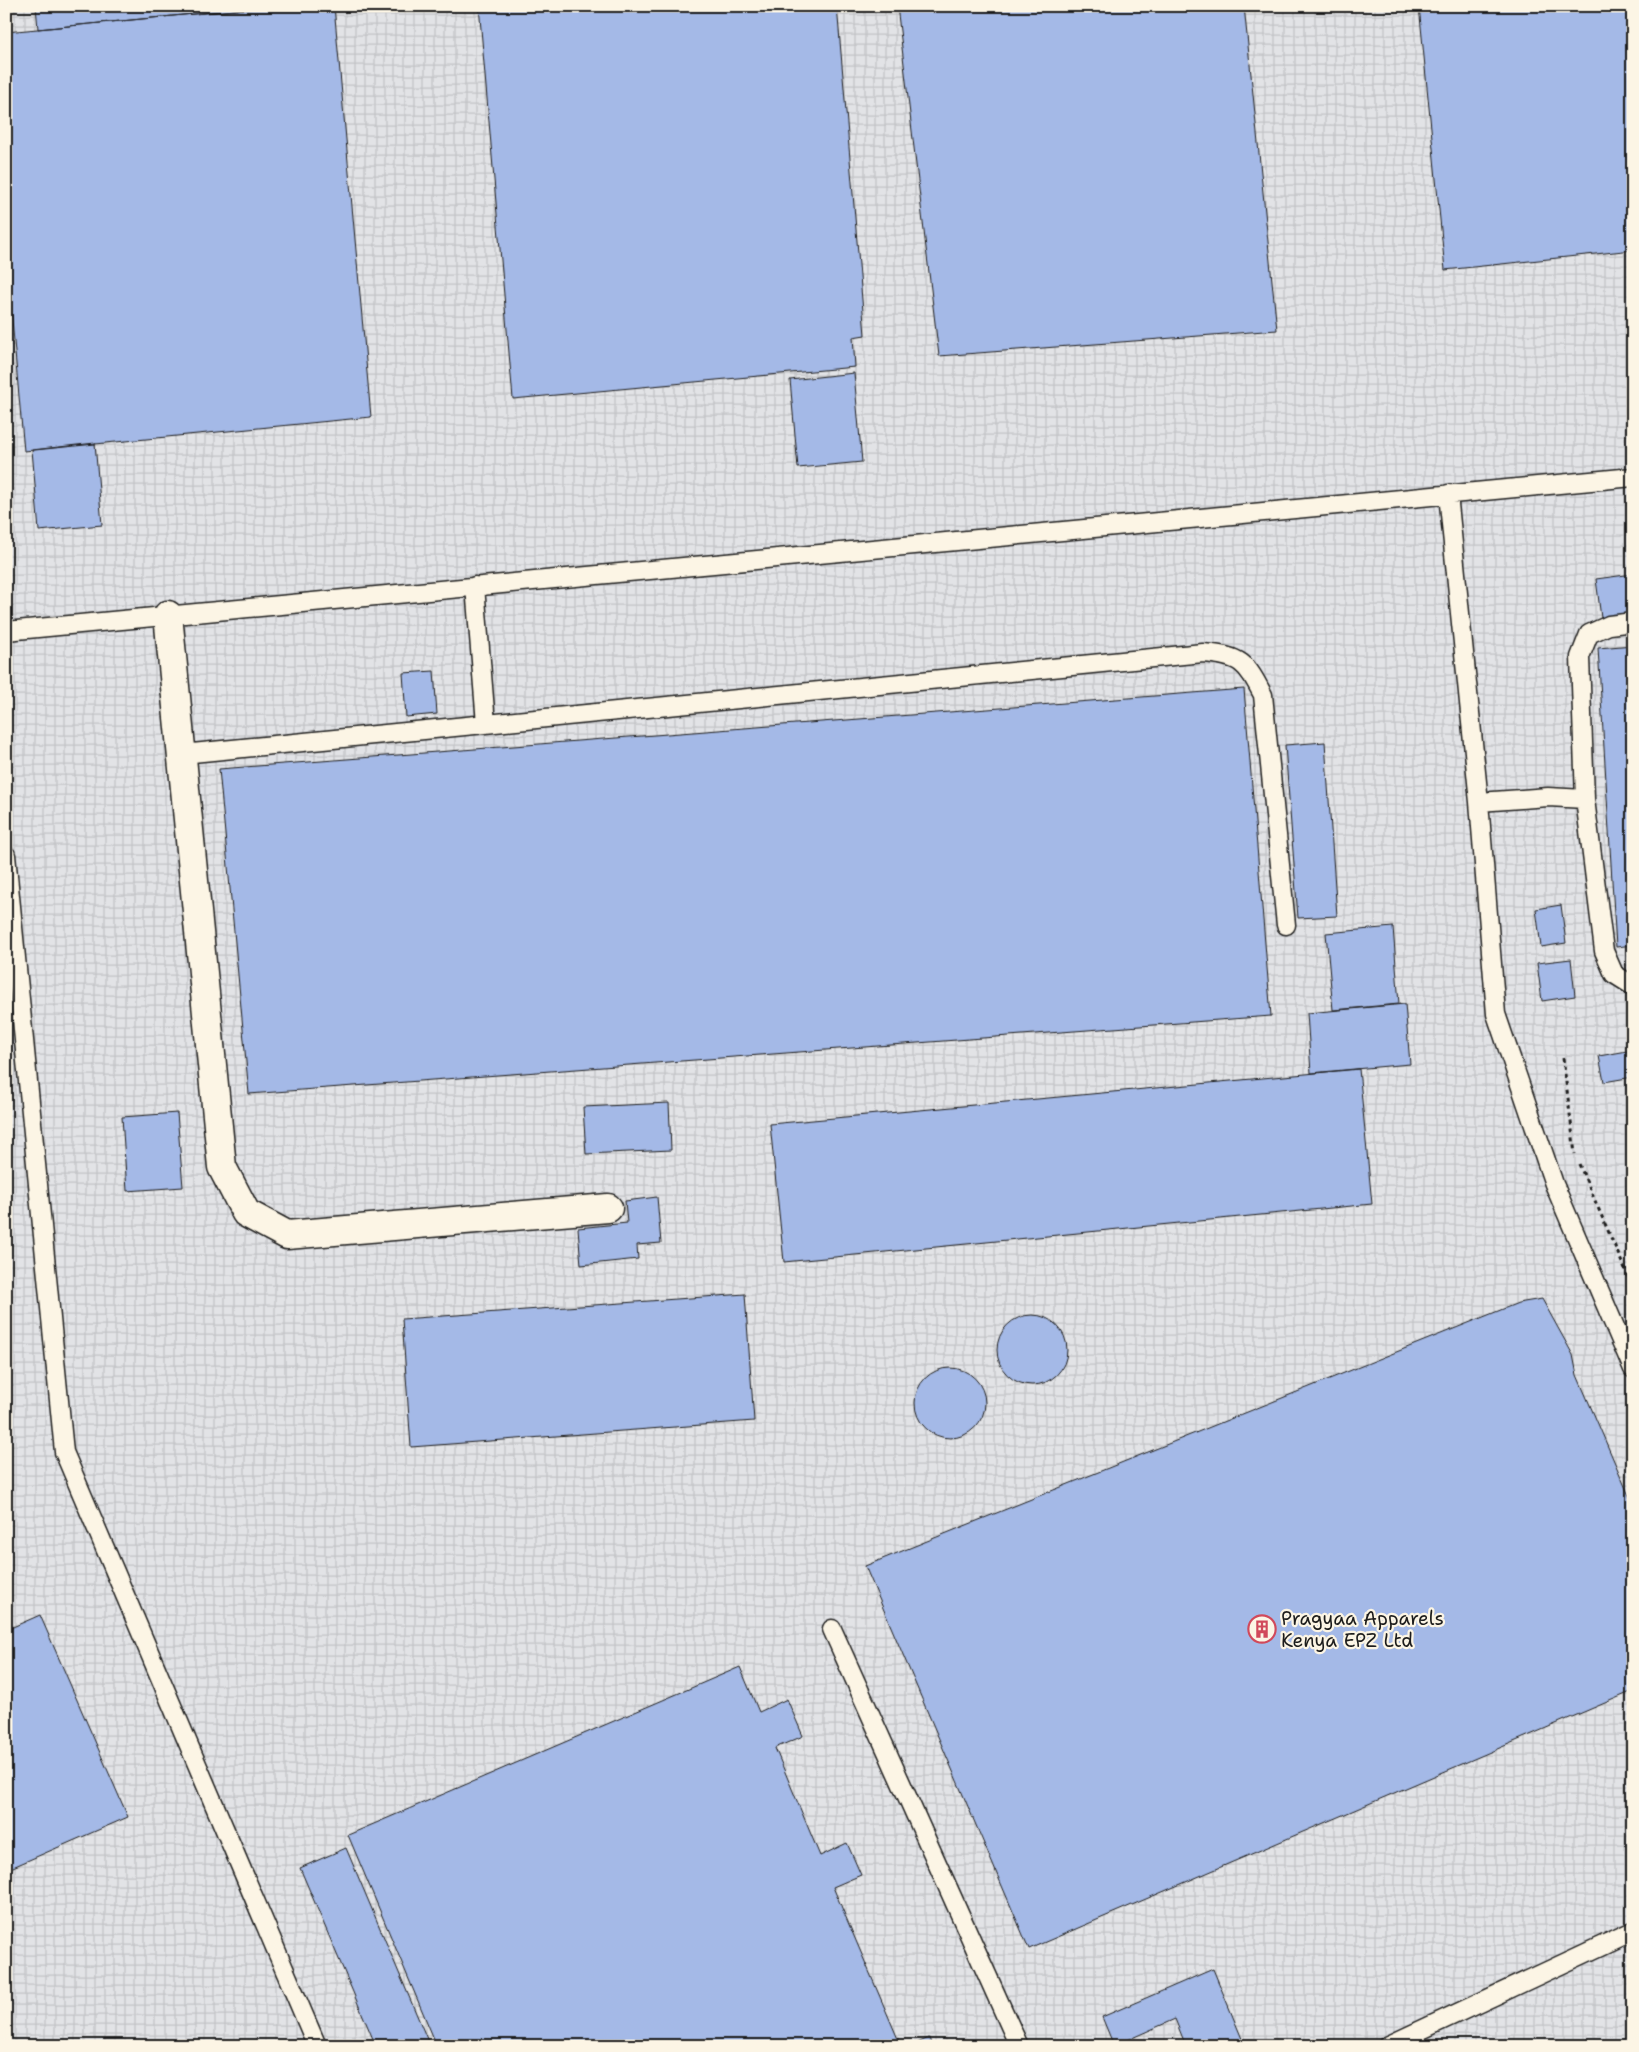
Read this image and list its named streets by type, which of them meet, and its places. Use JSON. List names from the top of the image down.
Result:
{
  "places": {
    "building": ["Pragyaa Apparels Kenya EPZ Ltd"]
  }
}
